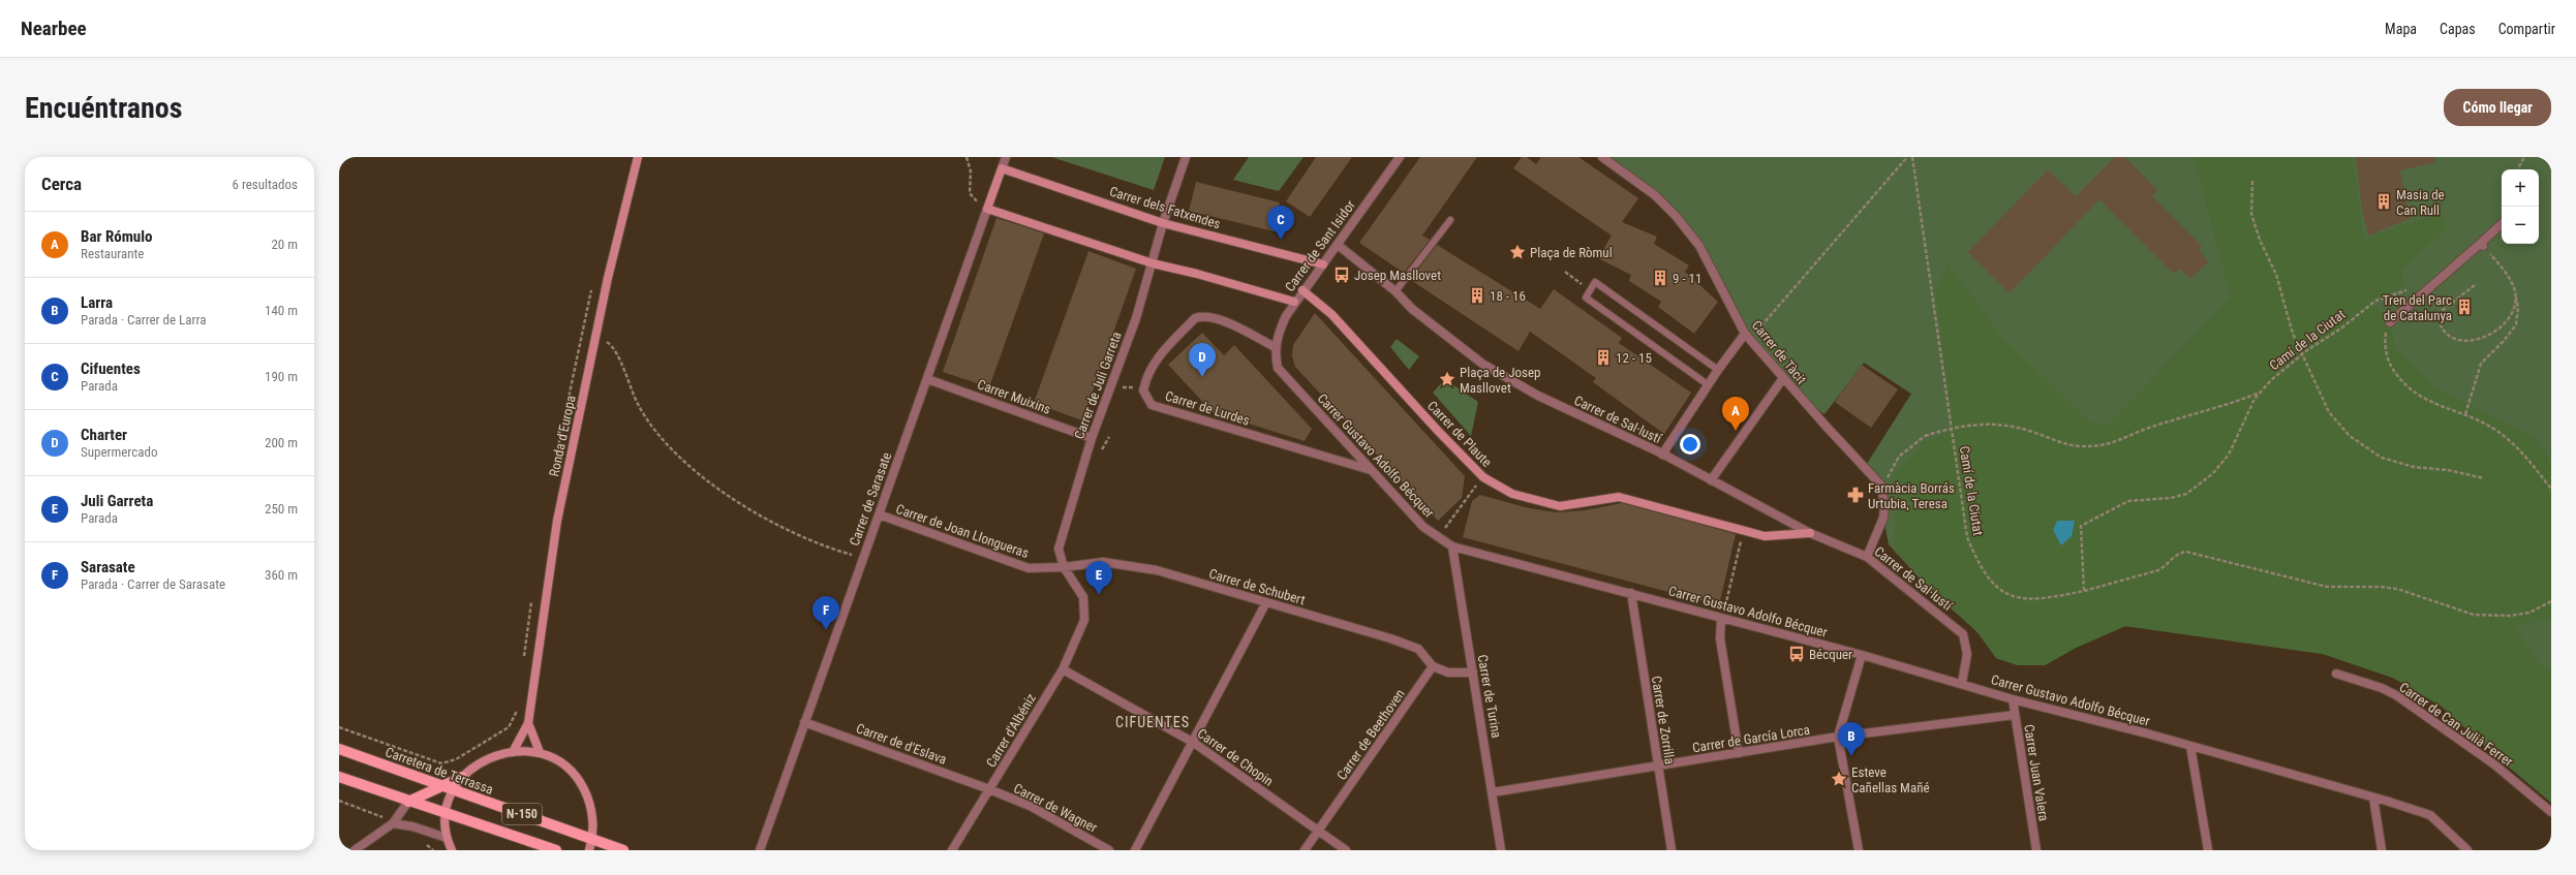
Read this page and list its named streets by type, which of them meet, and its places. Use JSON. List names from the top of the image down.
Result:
{
  "streets": {
    "main road": ["Carretera de Terrassa", "N-150"],
    "street": [
      "Carrer dels Fatxendes",
      "Carrer de Sant Isidor",
      "Carrer de Tàcit",
      "Carrer de Juli Garreta",
      "Carrer Muixins",
      "Carrer de Lurdes",
      "Carrer de Sal·lustí",
      "Carrer de Plaute",
      "Ronda d'Europa",
      "Carrer Gustavo Adolfo Bécquer",
      "Carrer de Sarasate",
      "Carrer de Joan Llongueras",
      "Carrer de Schubert",
      "Carrer de Turina",
      "Carrer de Zorrilla",
      "Carrer de Can Julià Ferrer",
      "Carrer d'Albéniz",
      "Carrer de Beethoven",
      "Carrer de García Lorca",
      "Carrer de d'Eslava",
      "Carrer de Chopin",
      "Carrer Juan Valera",
      "Carrer de Wagner"
    ],
    "path": ["Camí de la Ciutat"]
  },
  "crossings": [
    ["Carrer dels Fatxendes", "Carrer de Sant Isidor"],
    ["Carrer dels Fatxendes", "Carrer de Juli Garreta"],
    ["Carrer dels Fatxendes", "Carrer de Sarasate"],
    ["Carrer de Sant Isidor", "Carrer de Sal·lustí"],
    ["Carrer de Sant Isidor", "Carrer de Plaute"],
    ["Carrer de Sant Isidor", "Carrer Gustavo Adolfo Bécquer"],
    ["Carrer de Tàcit", "Carrer de Sal·lustí"],
    ["Carrer de Juli Garreta", "Carrer Muixins"],
    ["Carrer de Juli Garreta", "Carrer de Joan Llongueras"],
    ["Carrer de Juli Garreta", "Carrer de Schubert"],
    ["Carrer de Juli Garreta", "Carrer d'Albéniz"],
    ["Carrer Muixins", "Carrer de Sarasate"],
    ["Carrer de Lurdes", "Carrer Gustavo Adolfo Bécquer"],
    ["Carrer de Sal·lustí", "Carrer de Plaute"],
    ["Carrer de Sal·lustí", "Carrer Gustavo Adolfo Bécquer"],
    ["Carrer Gustavo Adolfo Bécquer", "Carrer de Turina"],
    ["Carrer Gustavo Adolfo Bécquer", "Carrer de Zorrilla"],
    ["Carrer Gustavo Adolfo Bécquer", "Carrer Juan Valera"],
    ["Carrer de Sarasate", "Carrer de Joan Llongueras"],
    ["Carrer de Sarasate", "Carrer de d'Eslava"],
    ["Carrer de Joan Llongueras", "Carrer de Schubert"],
    ["Carrer de Schubert", "Carrer de Beethoven"],
    ["Carrer de Turina", "Carrer de García Lorca"],
    ["Carrer de Zorrilla", "Carrer de García Lorca"],
    ["Carrer d'Albéniz", "Carrer de d'Eslava"],
    ["Carrer d'Albéniz", "Carrer de Chopin"],
    ["Carrer d'Albéniz", "Carrer de Wagner"],
    ["Carrer de Beethoven", "Carrer de Chopin"],
    ["Carrer de García Lorca", "Carrer Juan Valera"],
    ["Carrer de d'Eslava", "Carrer de Wagner"]
  ],
  "districts": ["CIFUENTES"],
  "places": {
    "building": [
      "Masia de Can Rull",
      "9 - 11",
      "18 - 16",
      "Tren del Parc de Catalunya",
      "12 - 15"
    ],
    "place": ["Plaça de Ròmul", "Plaça de Josep Masllovet", "Esteve Cañellas Mañé"],
    "bus stop": ["Josep Masllovet", "Bécquer"],
    "pharmacy": ["Farmàcia Borrás Urtubia, Teresa"]
  },
  "page": {
    "header": "Nearbee",
    "nav": ["Mapa", "Capas", "Compartir"],
    "buttons": "Cómo llegar",
    "title": "Encuéntranos",
    "heading": ["Cerca", "6 resultados"],
    "map_buttons": ["+", "−"],
    "pins": [
      "C",
      "D",
      "A",
      "E",
      "F",
      "B"
    ],
    "list": [
      {
        "mark": "A",
        "name": "Bar Rómulo",
        "note": "Restaurante",
        "value": "20 m"
      },
      {
        "mark": "B",
        "name": "Larra",
        "note": "Parada · Carrer de Larra",
        "value": "140 m"
      },
      {
        "mark": "C",
        "name": "Cifuentes",
        "note": "Parada",
        "value": "190 m"
      },
      {
        "mark": "D",
        "name": "Charter",
        "note": "Supermercado",
        "value": "200 m"
      },
      {
        "mark": "E",
        "name": "Juli Garreta",
        "note": "Parada",
        "value": "250 m"
      },
      {
        "mark": "F",
        "name": "Sarasate",
        "note": "Parada · Carrer de Sarasate",
        "value": "360 m"
      }
    ]
  }
}
